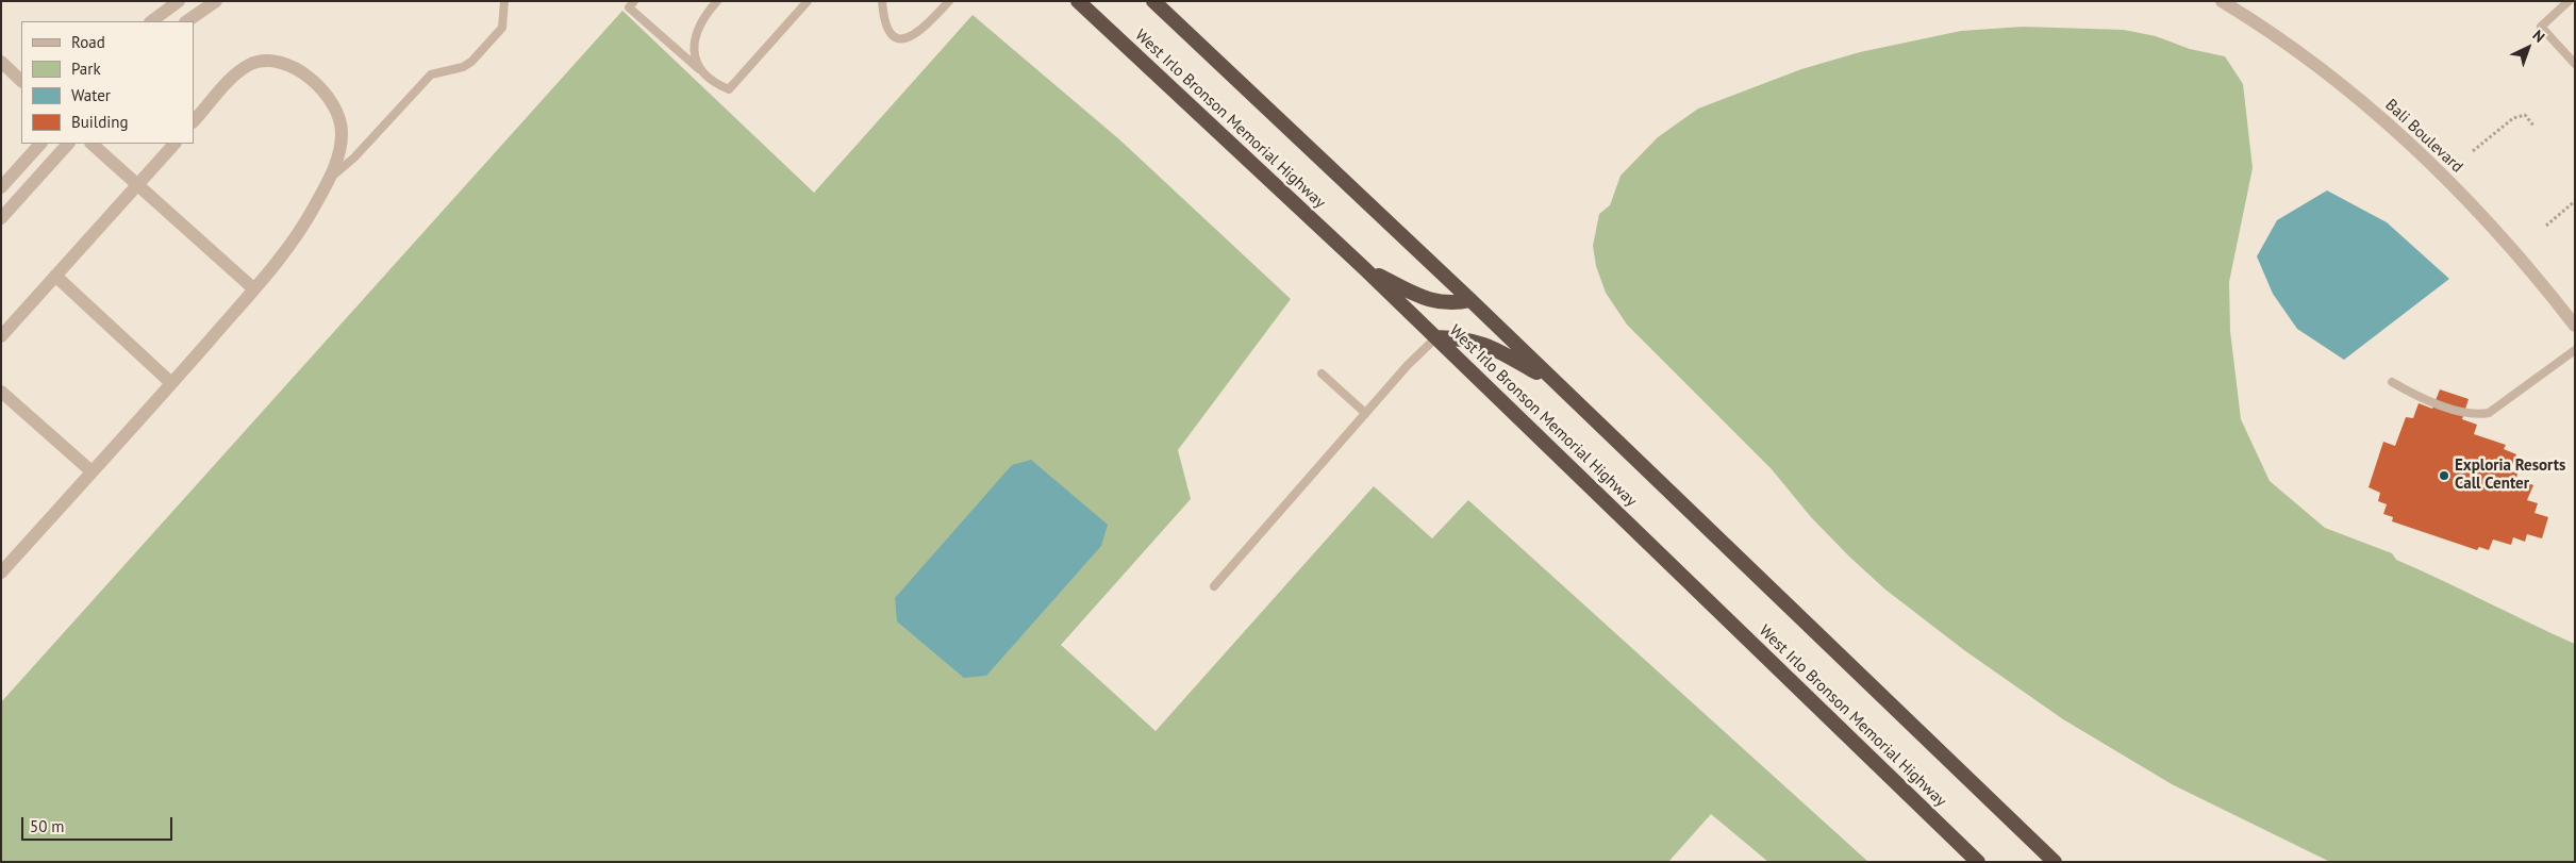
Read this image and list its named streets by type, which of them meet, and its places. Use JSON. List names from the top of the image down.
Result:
{
  "streets": {
    "highway": ["West Irlo Bronson Memorial Highway"],
    "street": ["Bali Boulevard"]
  },
  "places": ["Exploria Resorts Call Center"],
  "legend": [
    "Road",
    "Park",
    "Water",
    "Building"
  ],
  "scale_bar": "50 m",
  "north": "top right"
}
